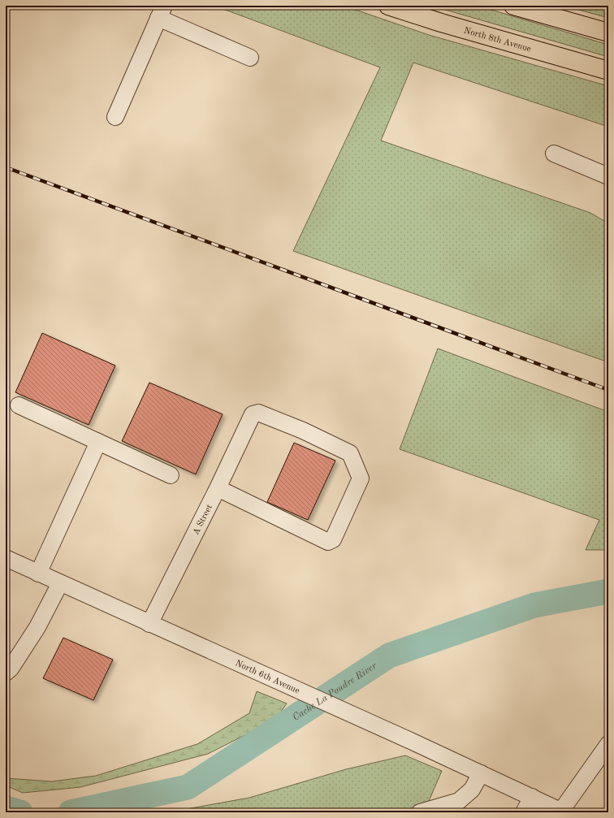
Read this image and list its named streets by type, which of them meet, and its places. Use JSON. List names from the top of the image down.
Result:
{
  "streets": {
    "main road": ["North 8th Avenue"],
    "street": ["A Street", "North 6th Avenue"]
  },
  "crossings": [
    ["A Street", "North 6th Avenue"]
  ],
  "water": ["Cache La Poudre River"]
}
